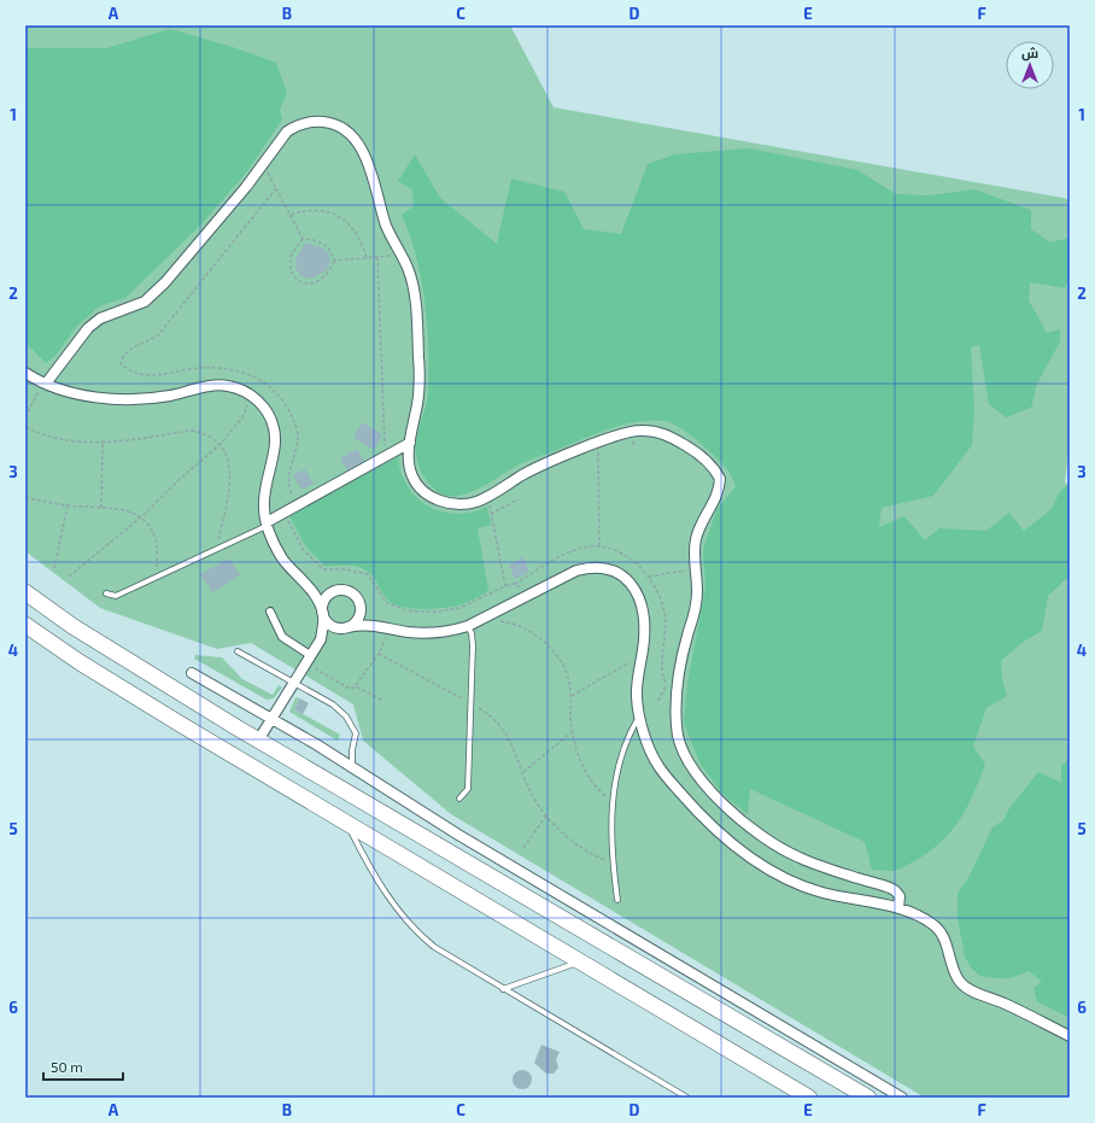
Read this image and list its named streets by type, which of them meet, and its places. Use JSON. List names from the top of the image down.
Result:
{
  "scale_bar": "50 m",
  "north": "top",
  "grid": {
    "columns": [
      "A",
      "B",
      "C",
      "D",
      "E",
      "F"
    ],
    "rows": [
      "1",
      "2",
      "3",
      "4",
      "5",
      "6"
    ]
  }
}
